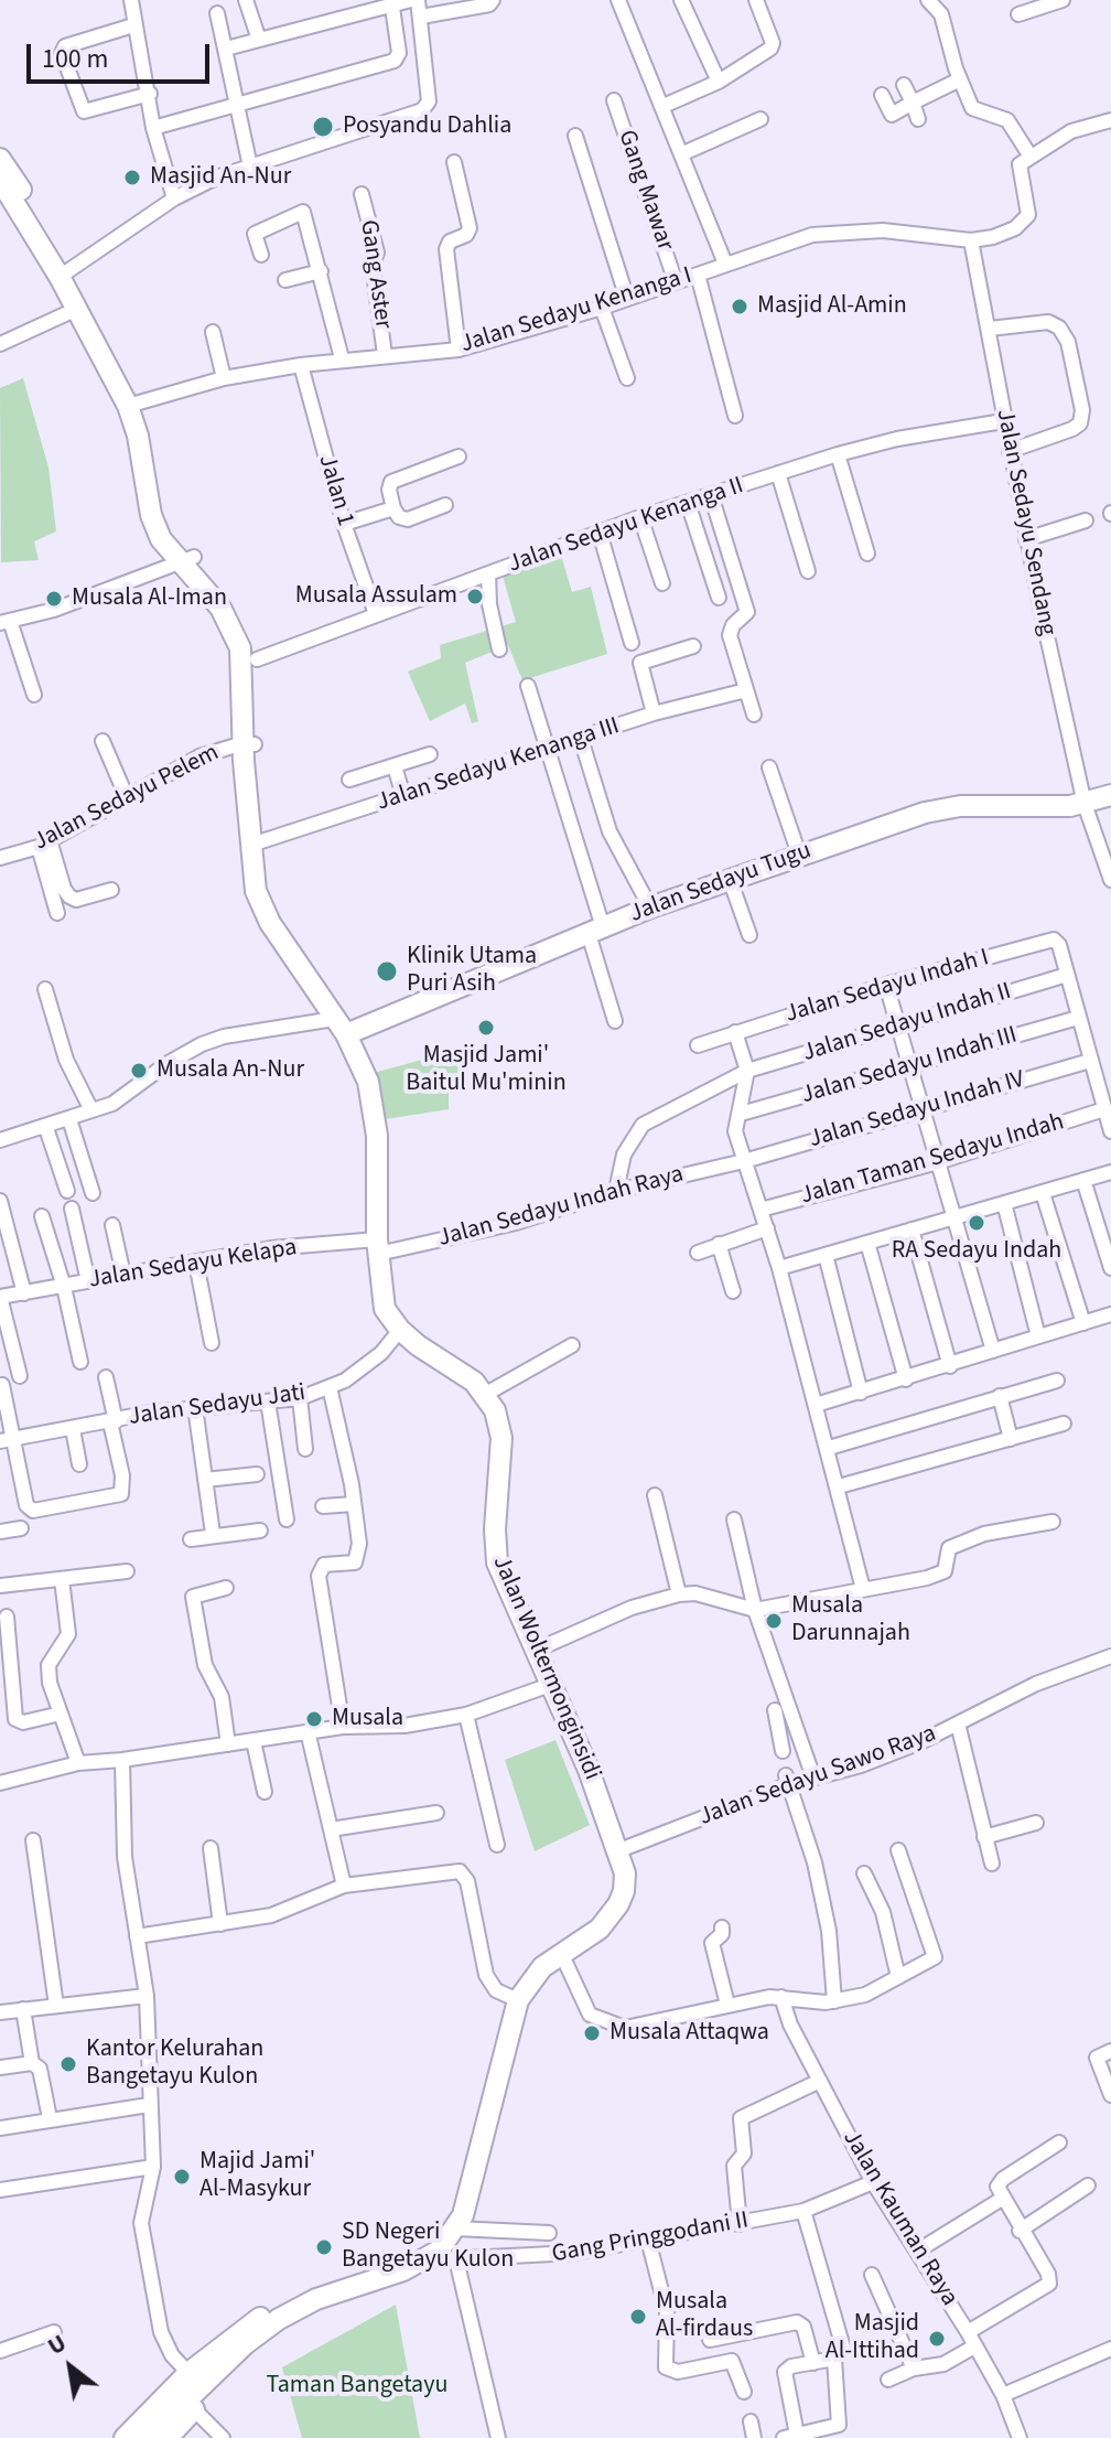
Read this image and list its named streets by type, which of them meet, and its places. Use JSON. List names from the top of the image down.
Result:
{
  "streets": {
    "main road": ["Jalan Sedayu Tugu", "Jalan Woltermonginsidi"],
    "street": [
      "Gang Mawar",
      "Gang Aster",
      "Jalan Sedayu Kenanga I",
      "Jalan 1",
      "Jalan Sedayu Sendang",
      "Jalan Sedayu Kenanga II",
      "Jalan Sedayu Kenanga III",
      "Jalan Sedayu Pelem",
      "Jalan Sedayu Indah I",
      "Jalan Sedayu Indah II",
      "Jalan Sedayu Indah III",
      "Jalan Sedayu Indah IV",
      "Jalan Taman Sedayu Indah",
      "Jalan Sedayu Indah Raya",
      "Jalan Sedayu Kelapa",
      "Jalan Sedayu Jati",
      "Jalan Sedayu Sawo Raya",
      "Jalan Kauman Raya",
      "Gang Pringgodani II"
    ]
  },
  "crossings": [
    ["Gang Mawar", "Jalan Sedayu Kenanga I"],
    ["Gang Aster", "Jalan Sedayu Kenanga I"],
    ["Jalan Sedayu Kenanga I", "Jalan 1"],
    ["Jalan Sedayu Kenanga I", "Jalan Sedayu Sendang"],
    ["Jalan 1", "Jalan Sedayu Kenanga II"],
    ["Jalan Sedayu Sendang", "Jalan Sedayu Kenanga II"],
    ["Jalan Sedayu Sendang", "Jalan Sedayu Tugu"],
    ["Jalan Sedayu Indah I", "Jalan Sedayu Indah II"],
    ["Jalan Sedayu Indah II", "Jalan Sedayu Indah Raya"],
    ["Jalan Sedayu Indah IV", "Jalan Sedayu Indah Raya"],
    ["Jalan Sedayu Indah Raya", "Jalan Sedayu Kelapa"],
    ["Jalan Woltermonginsidi", "Jalan Sedayu Sawo Raya"],
    ["Jalan Woltermonginsidi", "Gang Pringgodani II"],
    ["Jalan Kauman Raya", "Gang Pringgodani II"]
  ],
  "parks": ["Taman Bangetayu"],
  "places": [
    "Posyandu Dahlia",
    "Masjid An-Nur",
    "Masjid Al-Amin",
    "Musala Assulam",
    "Musala Al-Iman",
    "Klinik Utama Puri Asih",
    "Masjid Jami' Baitul Mu'minin",
    "Musala An-Nur",
    "RA Sedayu Indah",
    "Musala Darunnajah",
    "Musala",
    "Musala Attaqwa",
    "Kantor Kelurahan Bangetayu Kulon",
    "Majid Jami' Al-Masykur",
    "SD Negeri Bangetayu Kulon",
    "Musala Al-firdaus",
    "Masjid Al-Ittihad"
  ],
  "scale_bar": "100 m",
  "north": "top left"
}
